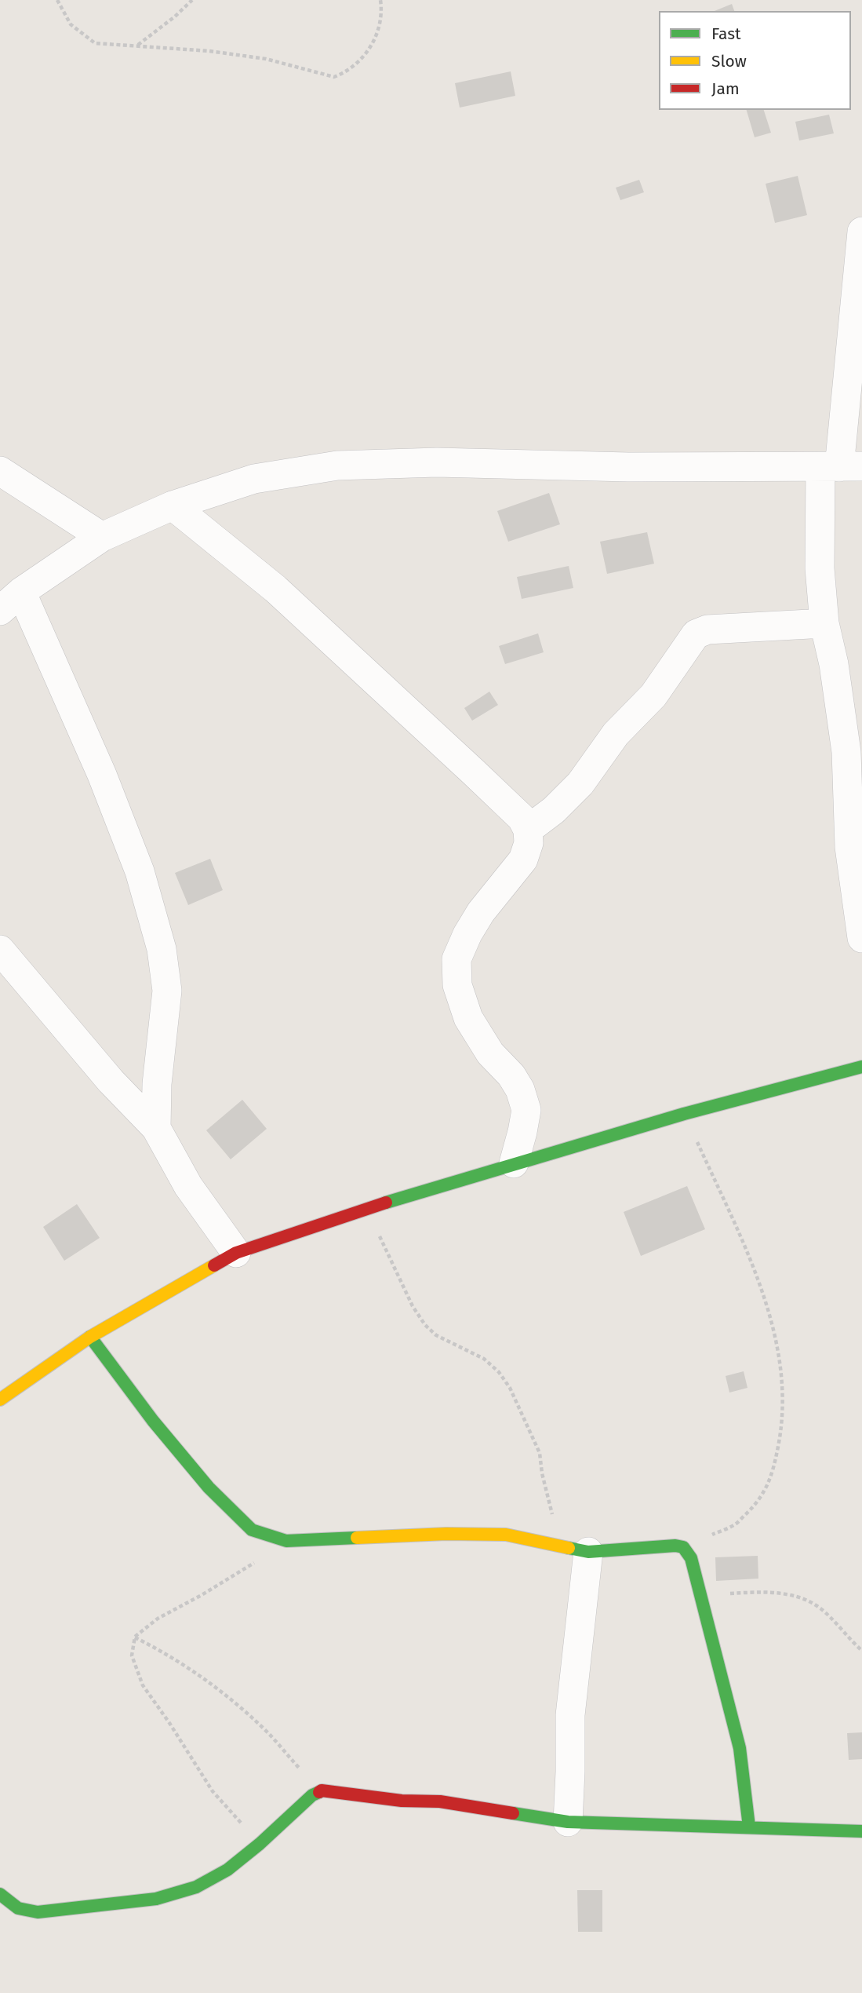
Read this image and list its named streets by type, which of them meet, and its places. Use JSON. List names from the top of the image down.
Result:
{
  "legend": ["Fast", "Slow", "Jam"]
}
